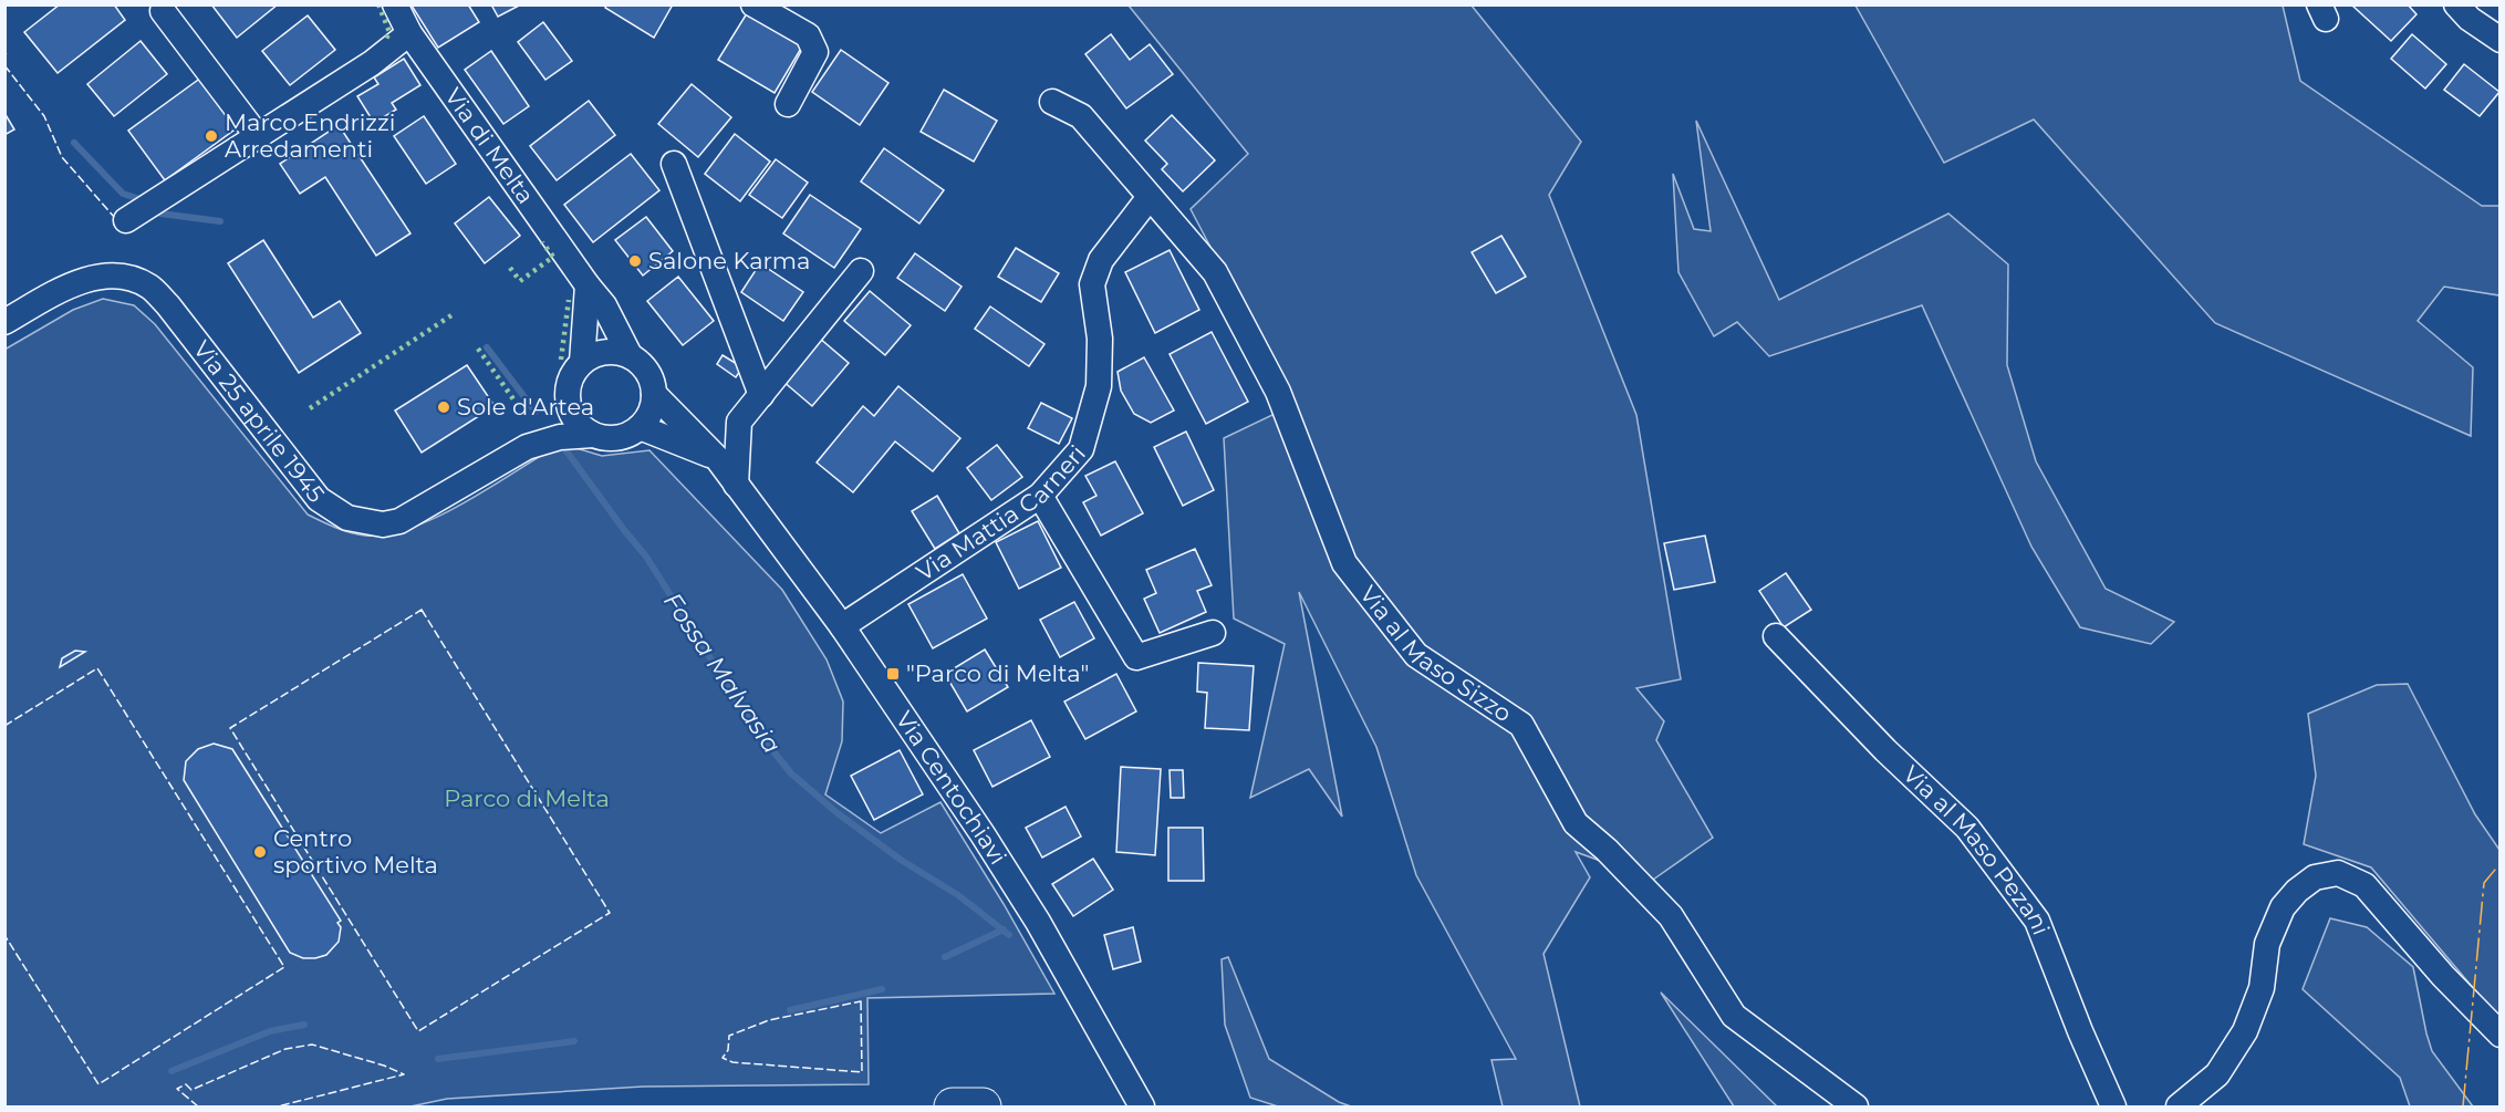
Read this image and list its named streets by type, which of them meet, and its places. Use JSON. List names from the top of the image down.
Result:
{
  "streets": {
    "street": [
      "Via di Melta",
      "Via 25 aprile 1945",
      "Via Mattia Carneri",
      "Via al Maso Sizzo",
      "Via Centochiavi",
      "Via al Maso Pezani"
    ]
  },
  "crossings": [
    ["Via di Melta", "Via 25 aprile 1945"],
    ["Via di Melta", "Via Centochiavi"],
    ["Via 25 aprile 1945", "Via Centochiavi"],
    ["Via Mattia Carneri", "Via al Maso Sizzo"],
    ["Via Mattia Carneri", "Via Centochiavi"]
  ],
  "water": ["Fossa Malvasia"],
  "parks": ["Parco di Melta"],
  "places": {
    "other": [
      "Marco Endrizzi Arredamenti",
      "Salone Karma",
      "Sole d'Artea",
      "Centro sportivo Melta"
    ],
    "transit": ["\"Parco di Melta\""]
  }
}
